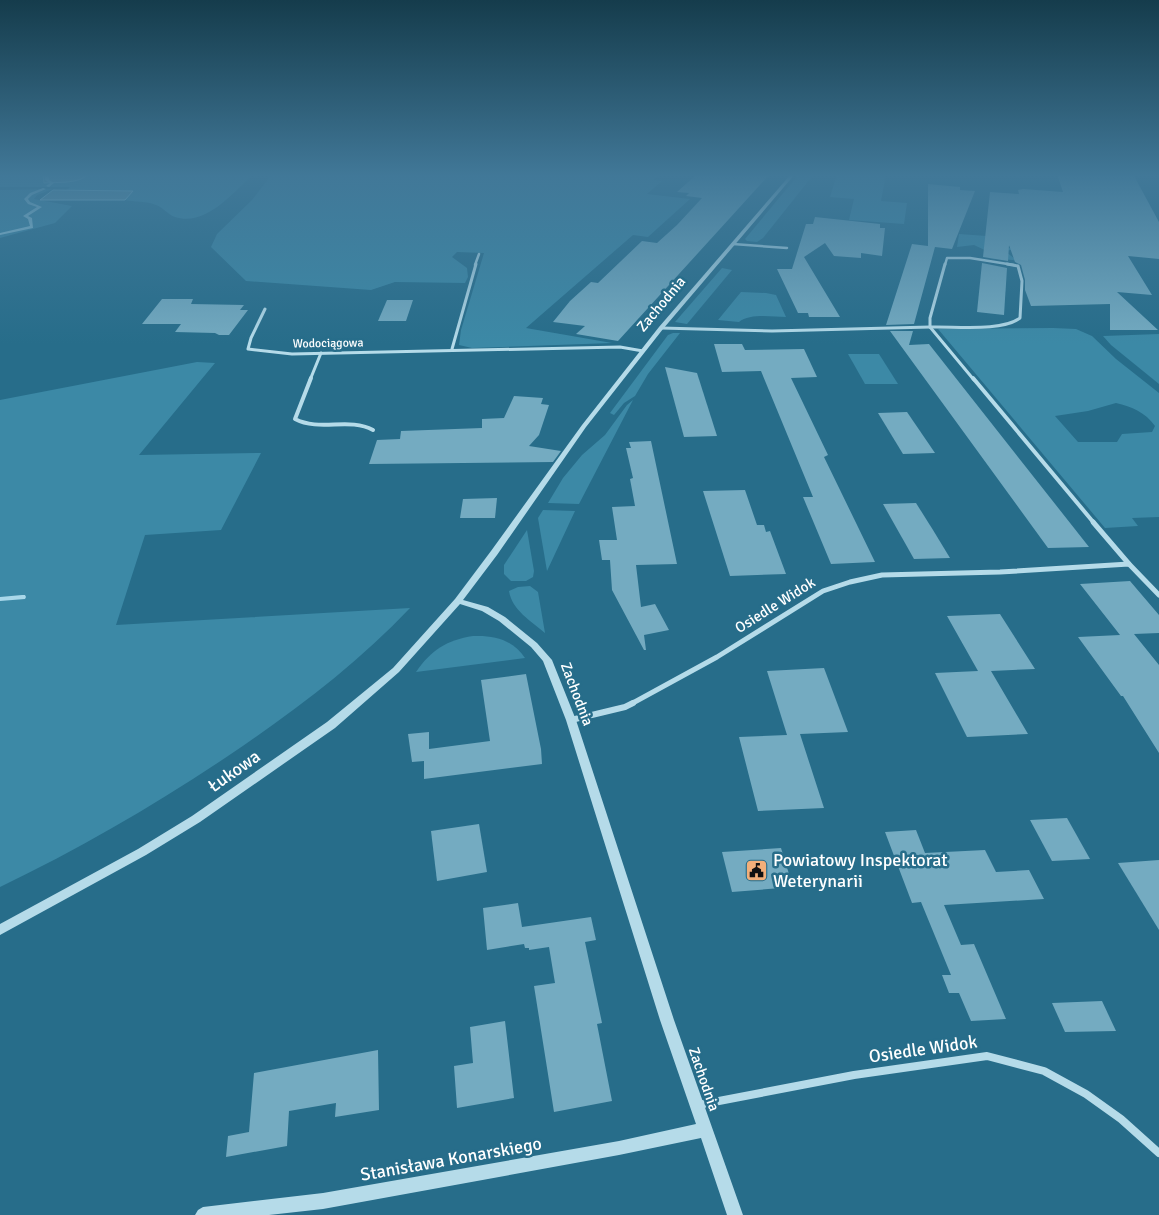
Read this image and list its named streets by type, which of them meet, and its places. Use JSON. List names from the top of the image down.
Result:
{
  "streets": {
    "street": [
      "Zachodnia",
      "Wodociągowa",
      "Osiedle Widok",
      "Łukowa",
      "Stanisława Konarskiego"
    ]
  },
  "crossings": [
    ["Zachodnia", "Wodociągowa"],
    ["Zachodnia", "Osiedle Widok"],
    ["Zachodnia", "Łukowa"],
    ["Zachodnia", "Stanisława Konarskiego"]
  ],
  "places": {
    "public building": ["Powiatowy Inspektorat Weterynarii"]
  }
}
